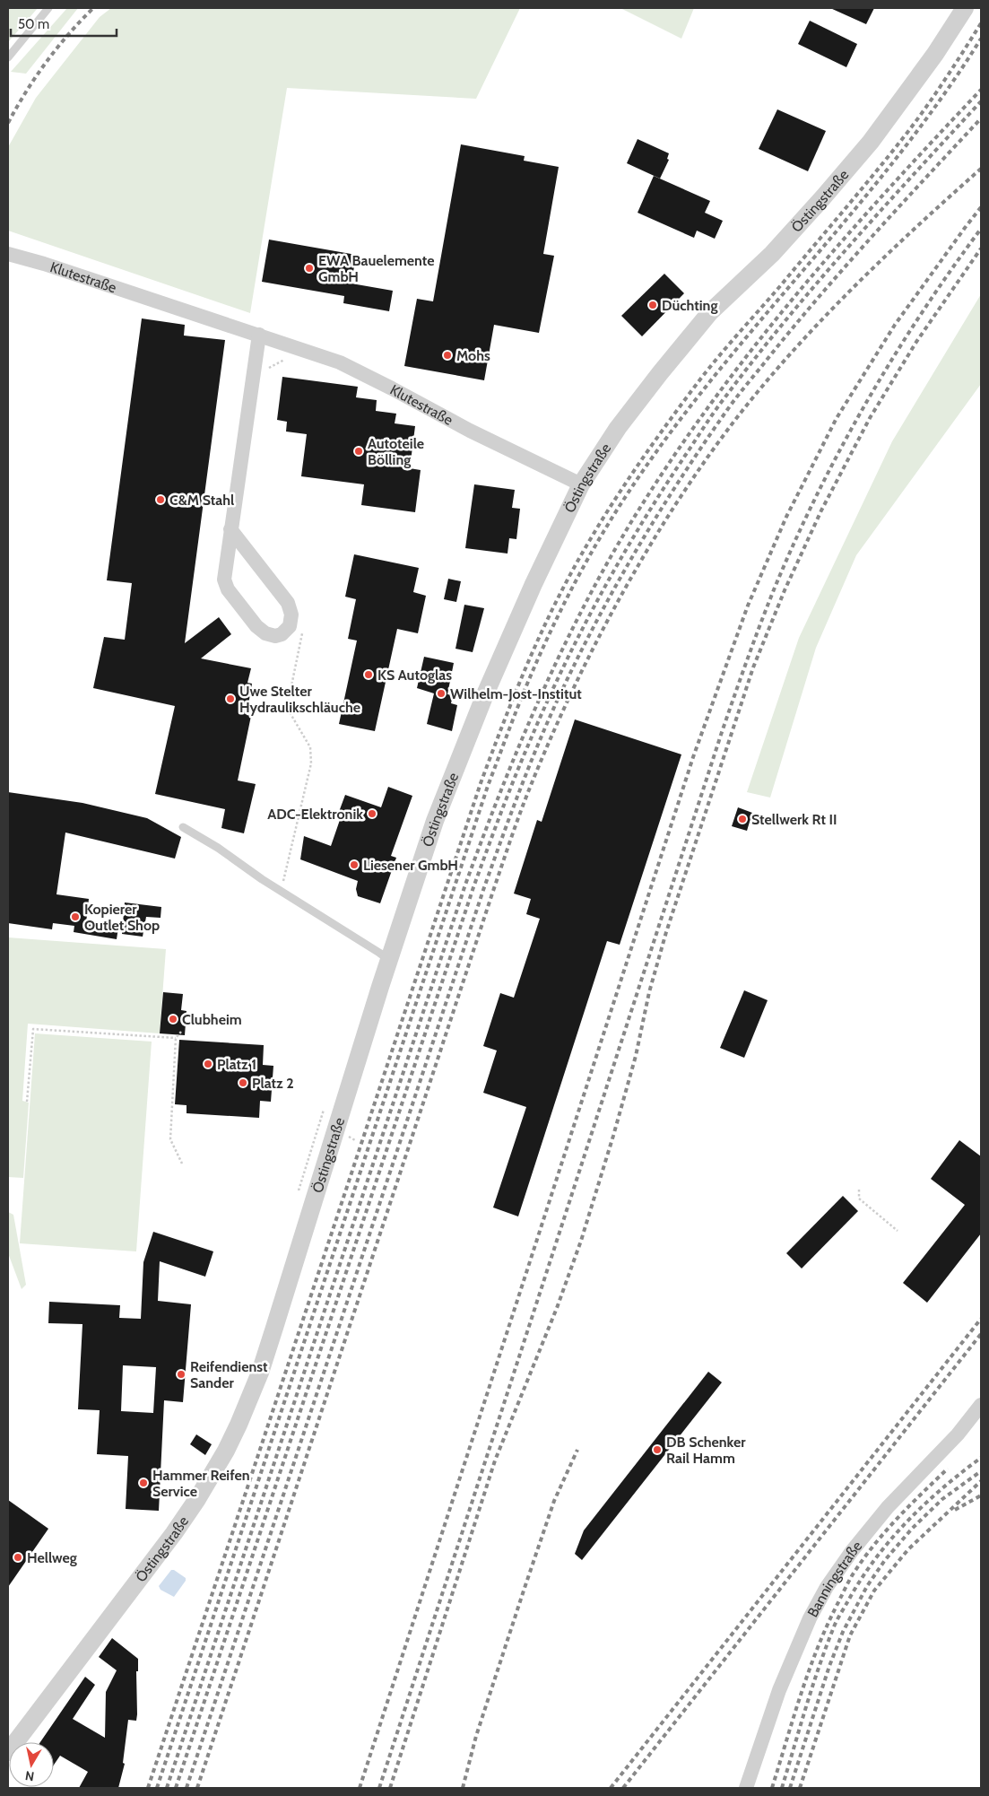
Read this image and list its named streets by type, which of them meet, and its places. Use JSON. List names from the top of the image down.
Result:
{
  "streets": {
    "street": ["Östingstraße", "Klutestraße", "Banningstraße"]
  },
  "crossings": [
    ["Östingstraße", "Klutestraße"]
  ],
  "places": [
    "EWA Bauelemente GmbH",
    "Düchting",
    "Mohs",
    "Autoteile Bölling",
    "C&M Stahl",
    "KS Autoglas",
    "Wilhelm-Jost-Institut",
    "Uwe Stelter Hydraulikschläuche",
    "ADC-Elektronik",
    "Stellwerk Rt II",
    "Liesener GmbH",
    "Kopierer Outlet Shop",
    "Clubheim",
    "Platz 1",
    "Platz 2",
    "Reifendienst Sander",
    "DB Schenker Rail Hamm",
    "Hammer Reifen Service",
    "Hellweg"
  ],
  "scale_bar": "50 m",
  "north": "bottom"
}
